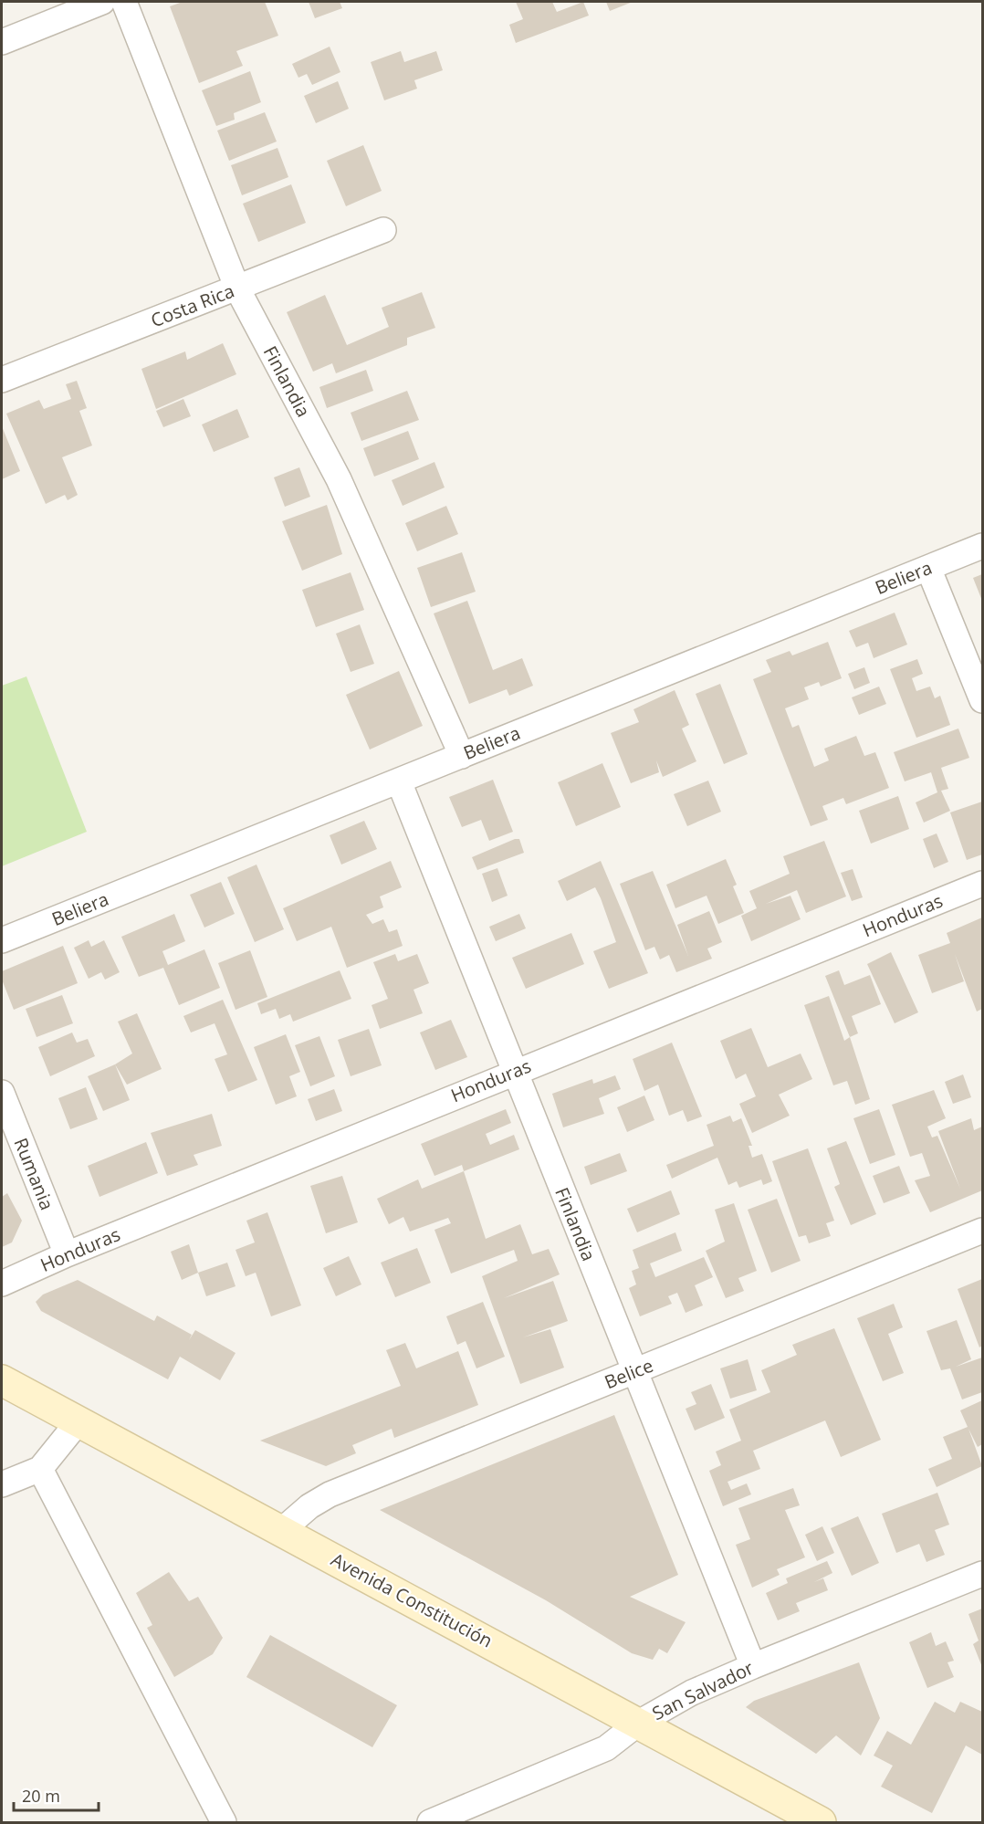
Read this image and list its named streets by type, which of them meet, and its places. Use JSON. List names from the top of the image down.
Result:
{
  "streets": {
    "main road": ["Avenida Constitución"],
    "street": [
      "Costa Rica",
      "Finlandia",
      "Beliera",
      "Honduras",
      "Rumania",
      "Belice",
      "San Salvador"
    ]
  },
  "crossings": [
    ["Costa Rica", "Finlandia"],
    ["Finlandia", "Beliera"],
    ["Finlandia", "Honduras"],
    ["Finlandia", "Belice"],
    ["Finlandia", "San Salvador"],
    ["Honduras", "Rumania"],
    ["Belice", "Avenida Constitución"],
    ["Avenida Constitución", "San Salvador"]
  ],
  "scale_bar": "20 m"
}
